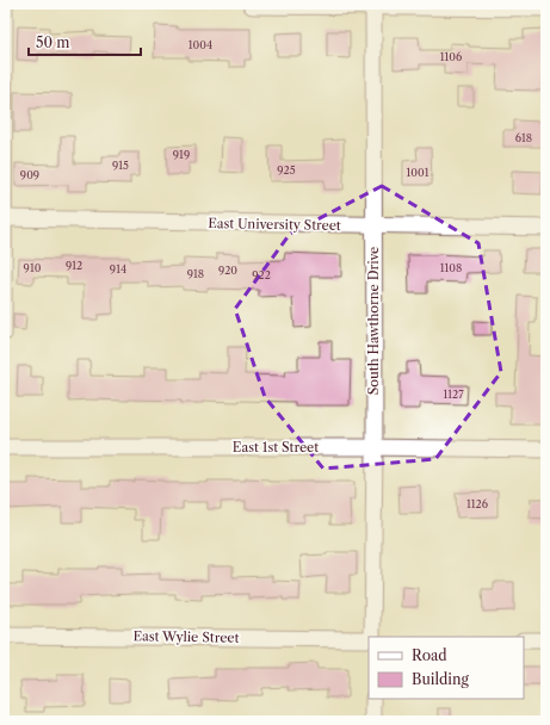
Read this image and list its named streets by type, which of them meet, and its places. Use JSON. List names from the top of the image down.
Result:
{
  "streets": {
    "street": [
      "East University Street",
      "South Hawthorne Drive",
      "East 1st Street",
      "East Wylie Street"
    ]
  },
  "crossings": [
    ["East University Street", "South Hawthorne Drive"],
    ["South Hawthorne Drive", "East 1st Street"]
  ],
  "house_numbers": [
    "1004",
    "1106",
    "618",
    "919",
    "915",
    "925",
    "1001",
    "909",
    "912",
    "910",
    "1108",
    "914",
    "920",
    "918",
    "922",
    "1127",
    "1126"
  ],
  "legend": ["Road", "Building"],
  "scale_bar": "50 m"
}
